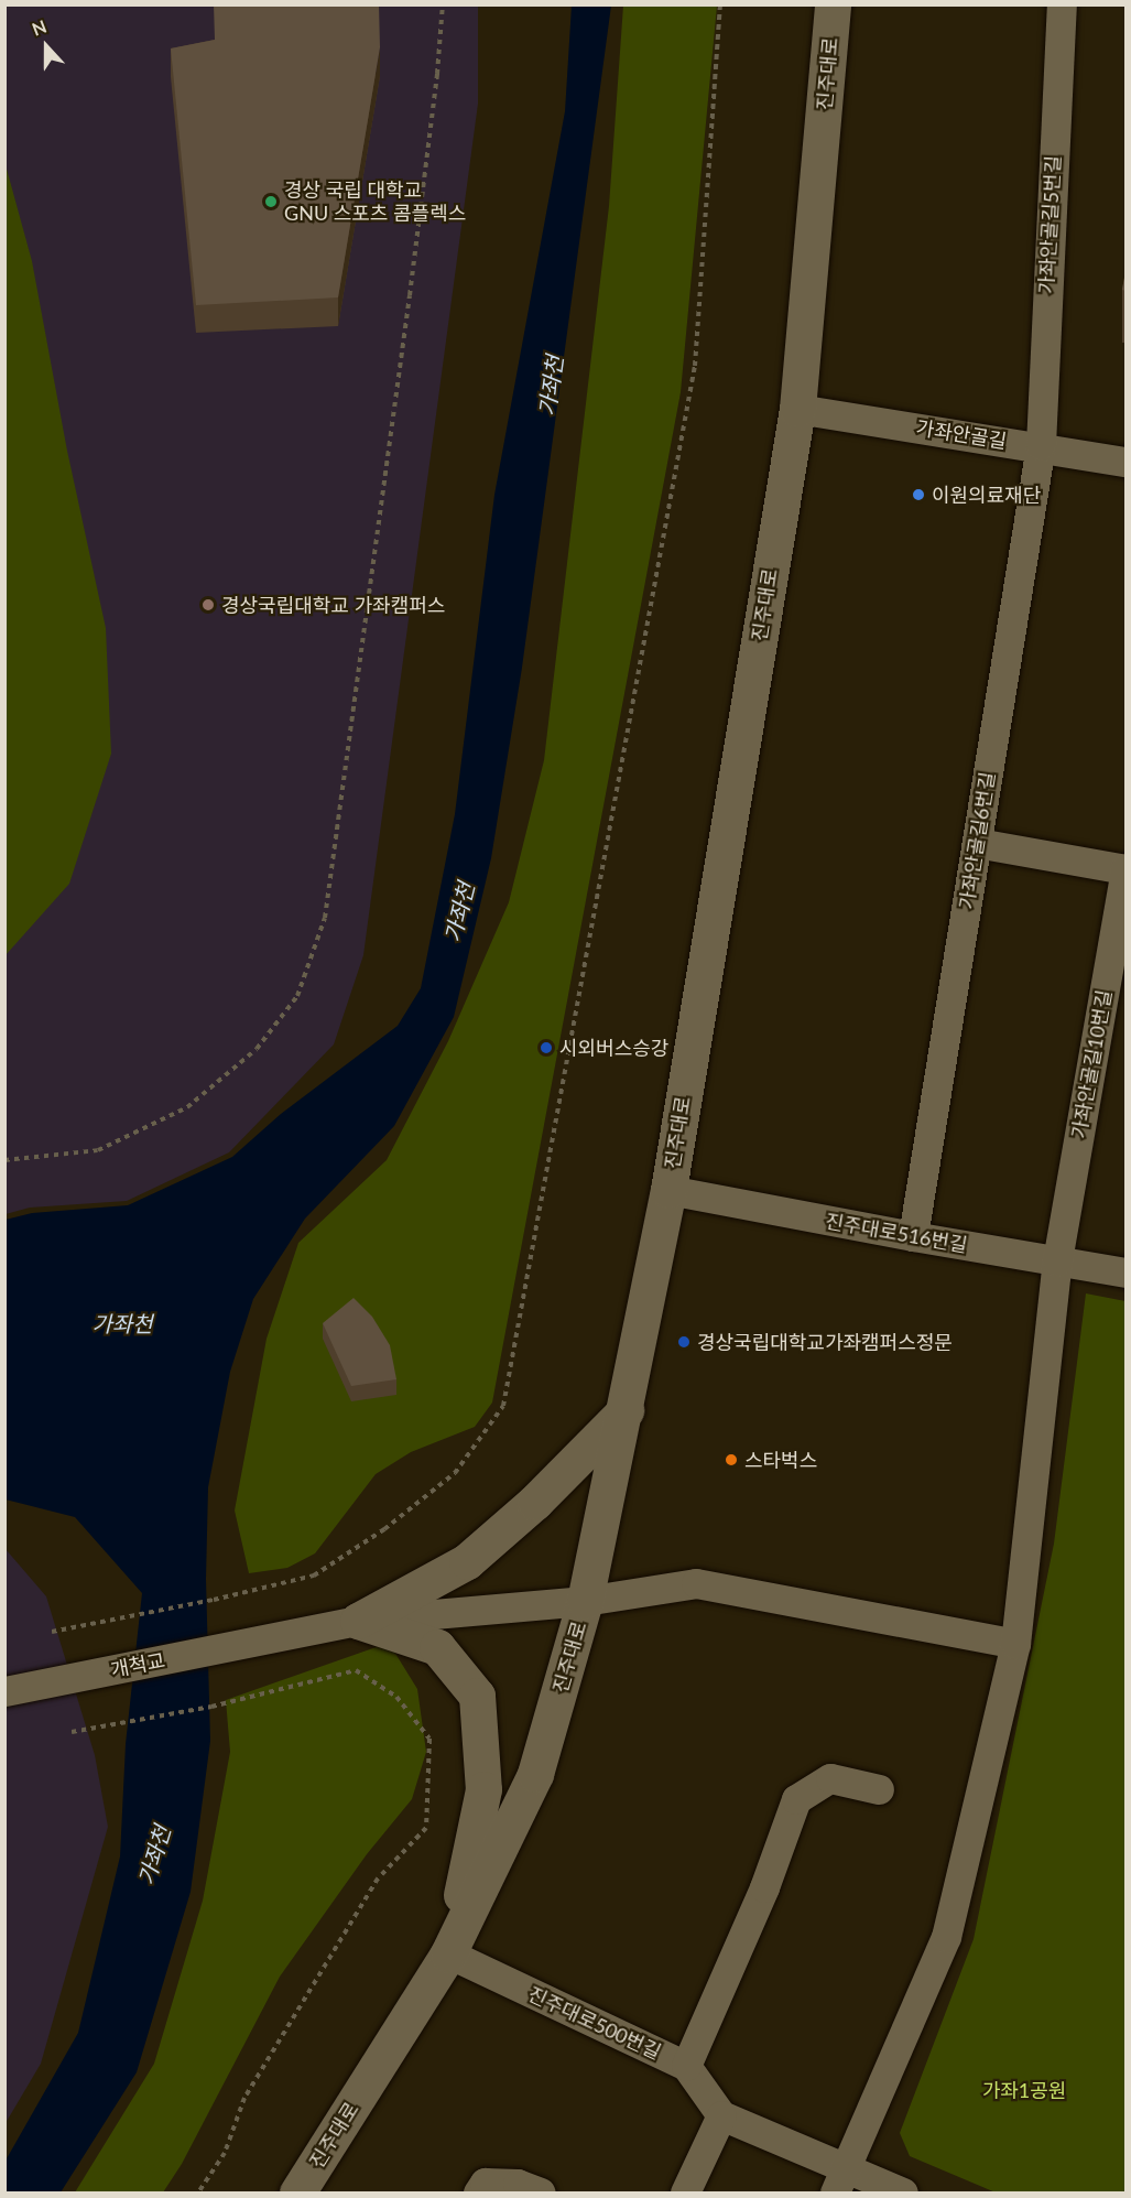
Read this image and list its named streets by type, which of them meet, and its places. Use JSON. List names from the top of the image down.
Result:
{
  "streets": {
    "street": [
      "진주대로",
      "가좌안골길5번길",
      "가좌안골길",
      "가좌안골길6번길",
      "가좌안골길10번길",
      "진주대로516번길",
      "개척교",
      "진주대로500번길"
    ]
  },
  "crossings": [
    ["진주대로", "가좌안골길"],
    ["진주대로", "진주대로516번길"],
    ["진주대로", "개척교"],
    ["진주대로", "진주대로500번길"],
    ["가좌안골길5번길", "가좌안골길"],
    ["가좌안골길5번길", "가좌안골길6번길"],
    ["가좌안골길", "가좌안골길6번길"],
    ["가좌안골길6번길", "진주대로516번길"],
    ["가좌안골길10번길", "진주대로516번길"],
    ["가좌안골길10번길", "개척교"]
  ],
  "water": ["가좌천"],
  "parks": ["가좌1공원"],
  "places": [
    "경상 국립 대학교 GNU 스포츠 콤플렉스",
    "이원의료재단",
    "경상국립대학교 가좌캠퍼스",
    "시외버스승강",
    "경상국립대학교가좌캠퍼스정문",
    "스타벅스"
  ],
  "north": "top"
}
